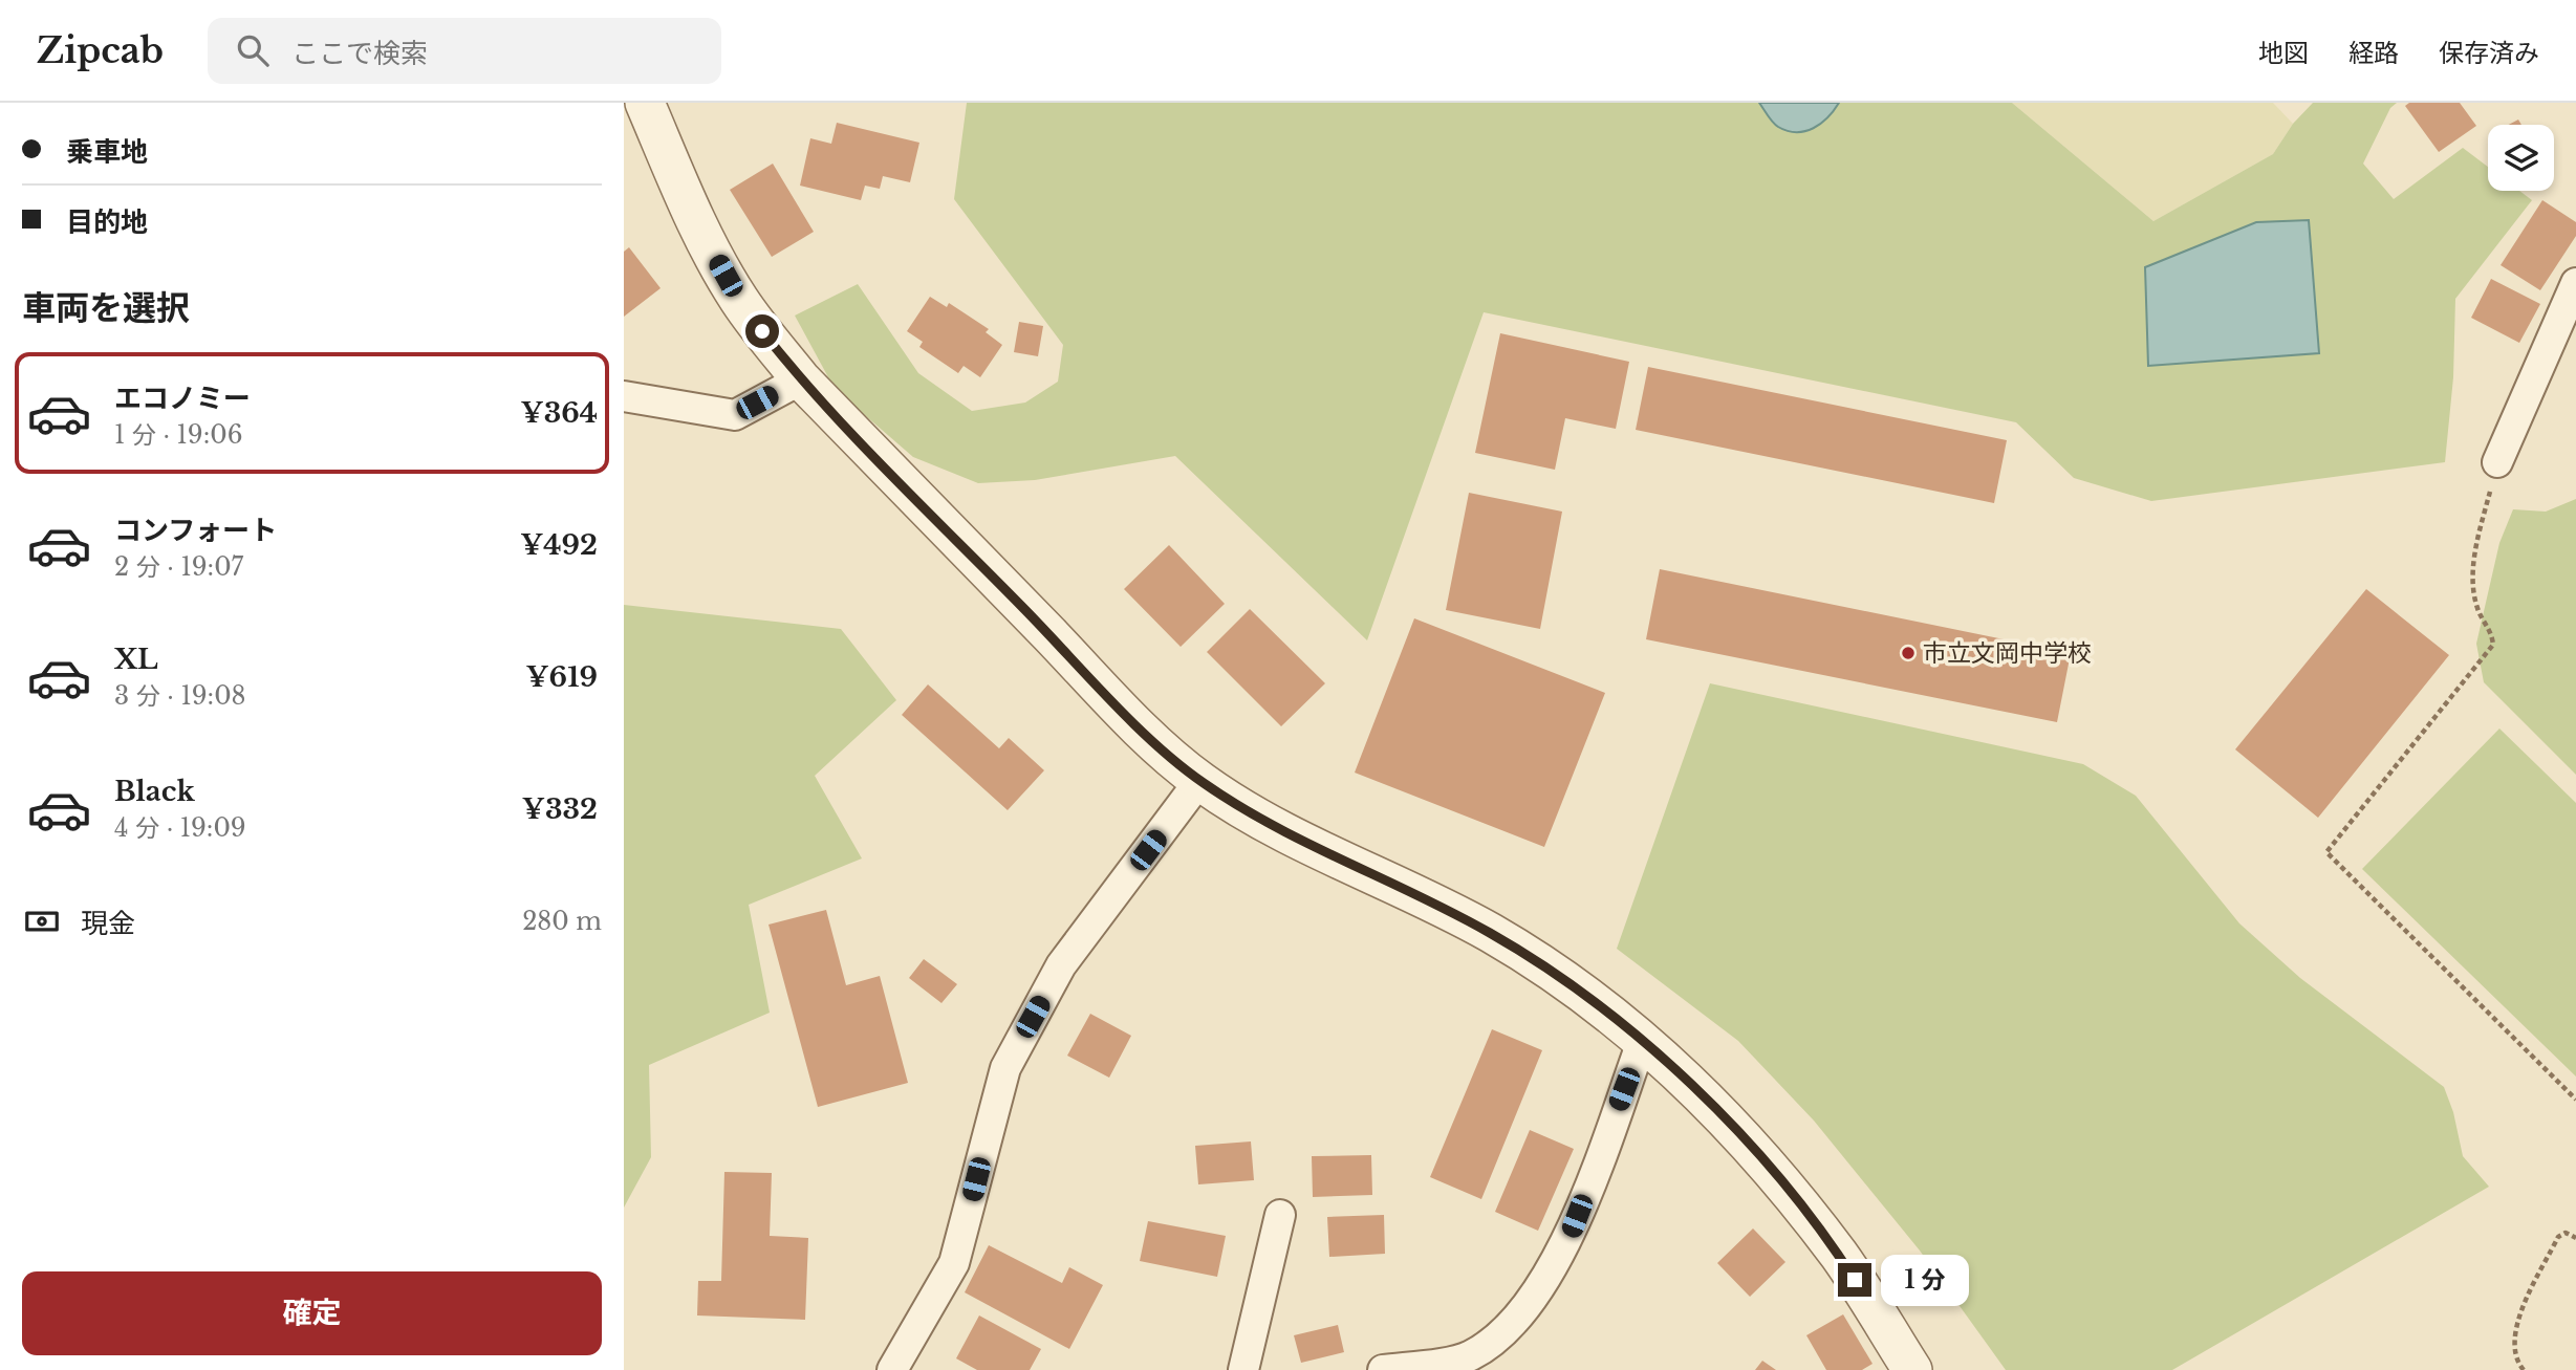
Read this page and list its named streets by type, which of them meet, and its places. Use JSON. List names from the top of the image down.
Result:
{
  "places": ["市立文岡中学校"],
  "page": {
    "header": "Zipcab",
    "search": "ここで検索",
    "nav": ["地図", "経路", "保存済み"],
    "banner": ["乗車地", "目的地"],
    "heading": "車両を選択",
    "list": [
      {
        "name": "エコノミー",
        "note": "1 分 · 19:06",
        "value": "¥364"
      },
      {
        "name": "コンフォート",
        "note": "2 分 · 19:07",
        "value": "¥492"
      },
      {
        "name": "XL",
        "note": "3 分 · 19:08",
        "value": "¥619"
      },
      {
        "name": "Black",
        "note": "4 分 · 19:09",
        "value": "¥332"
      }
    ],
    "pay": ["現金", "280 m"],
    "bubble": "1 分",
    "buttons": "確定"
  }
}
